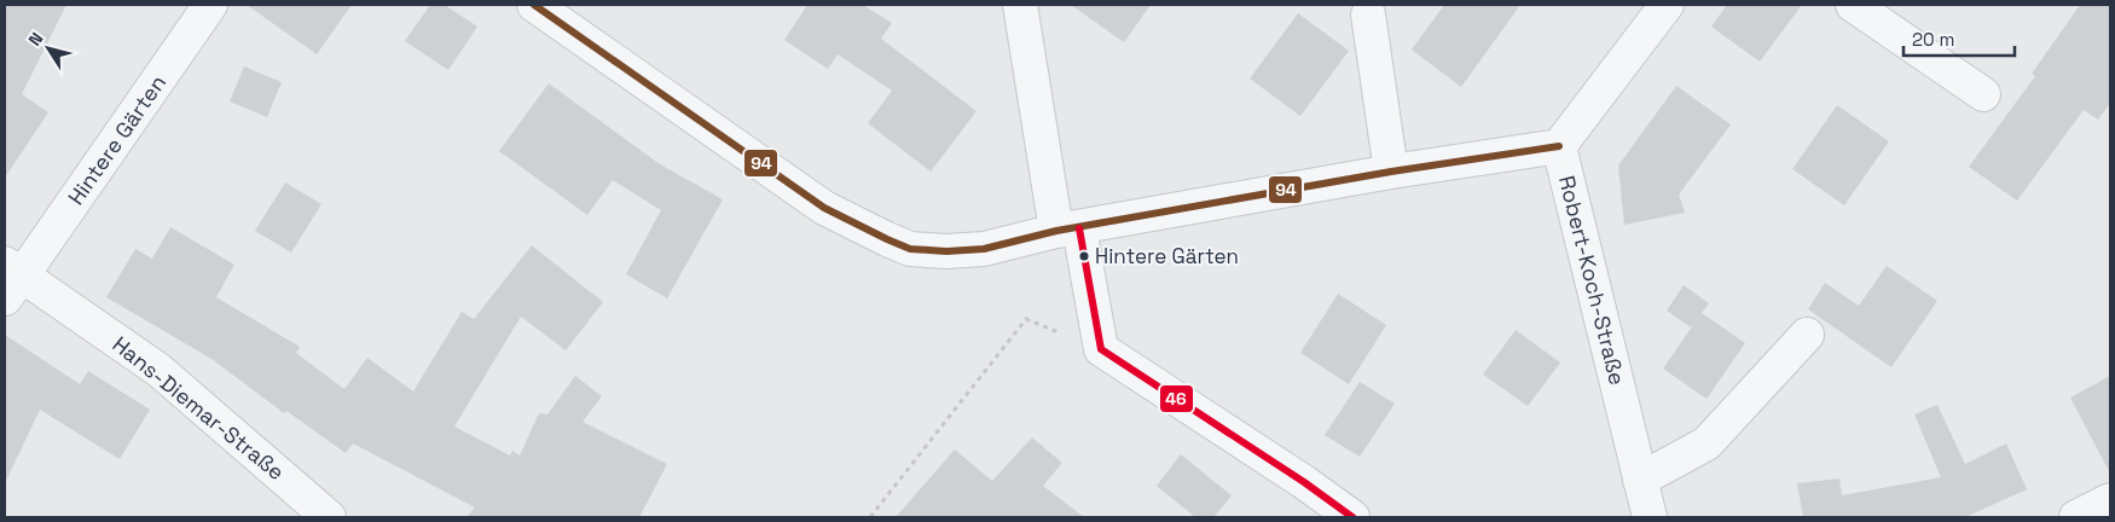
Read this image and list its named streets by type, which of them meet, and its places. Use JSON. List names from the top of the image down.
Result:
{
  "streets": {
    "street": ["Hintere Gärten", "Robert-Koch-Straße", "Hans-Diemar-Straße"]
  },
  "crossings": [
    ["Hintere Gärten", "Hans-Diemar-Straße"]
  ],
  "places": ["Hintere Gärten"],
  "lines": ["transit line 94", "transit line 46"],
  "scale_bar": "20 m",
  "north": "top left"
}
